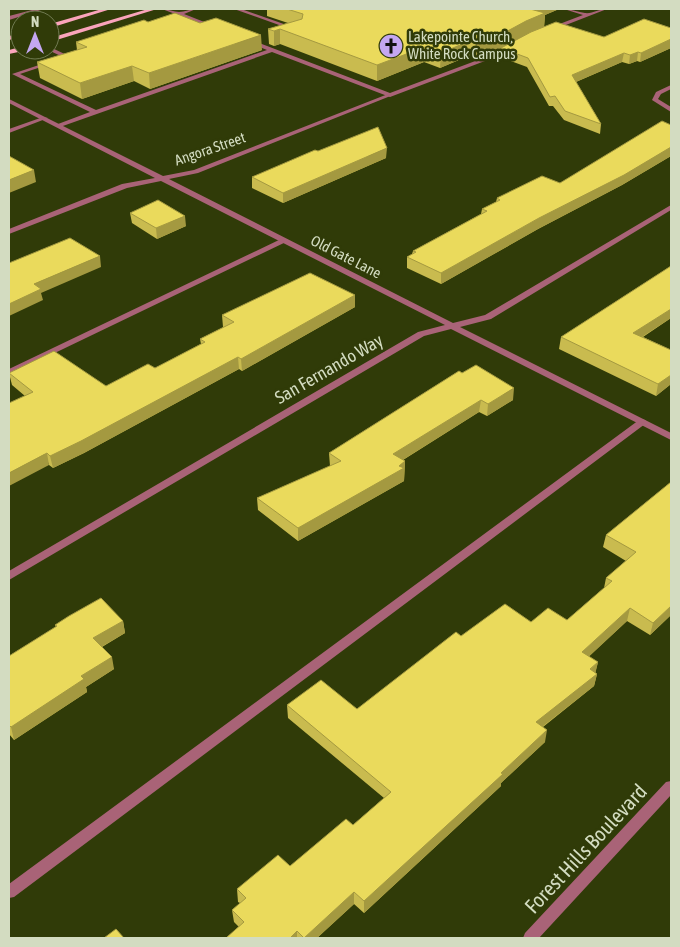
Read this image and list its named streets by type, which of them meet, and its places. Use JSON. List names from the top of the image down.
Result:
{
  "streets": {
    "street": [
      "Angora Street",
      "Old Gate Lane",
      "San Fernando Way",
      "Forest Hills Boulevard"
    ]
  },
  "crossings": [
    ["Angora Street", "Old Gate Lane"],
    ["Old Gate Lane", "San Fernando Way"]
  ],
  "places": {
    "church": ["Lakepointe Church, White Rock Campus"]
  },
  "north": "top"
}
